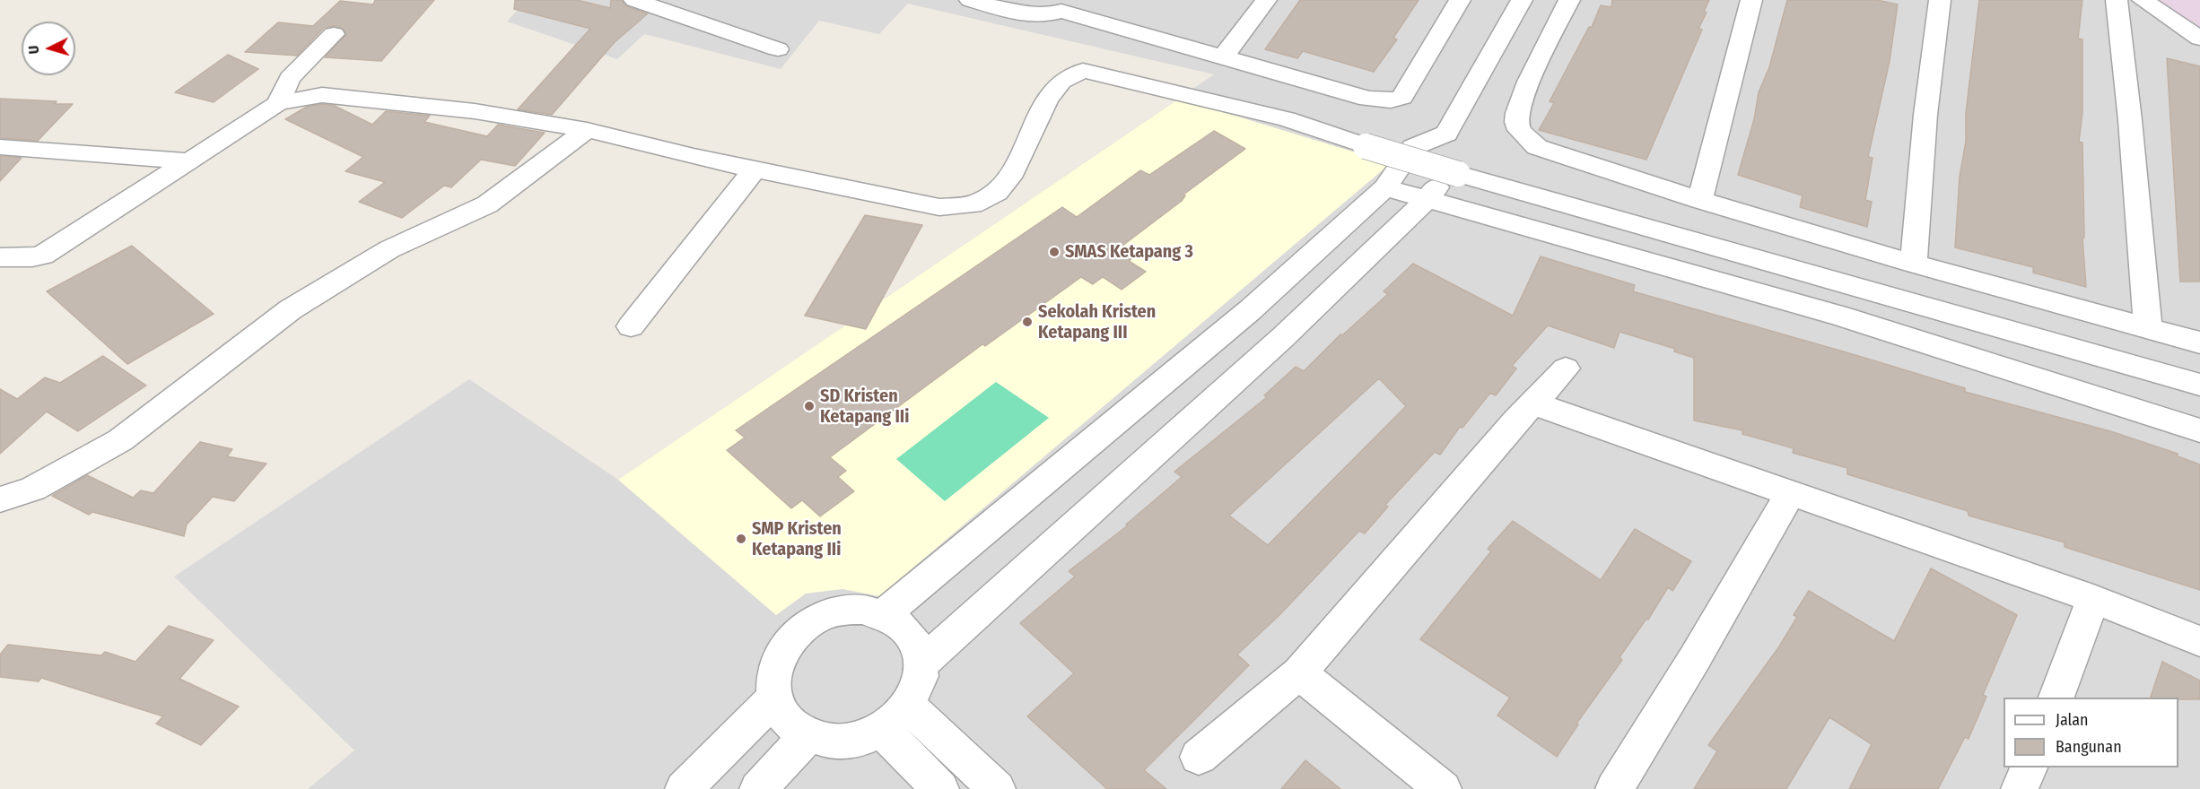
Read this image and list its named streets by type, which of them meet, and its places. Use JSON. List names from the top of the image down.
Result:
{
  "places": [
    "SMAS Ketapang 3",
    "Sekolah Kristen Ketapang III",
    "SD Kristen Ketapang IIi",
    "SMP Kristen Ketapang IIi"
  ],
  "legend": ["Jalan", "Bangunan"],
  "north": "left"
}
